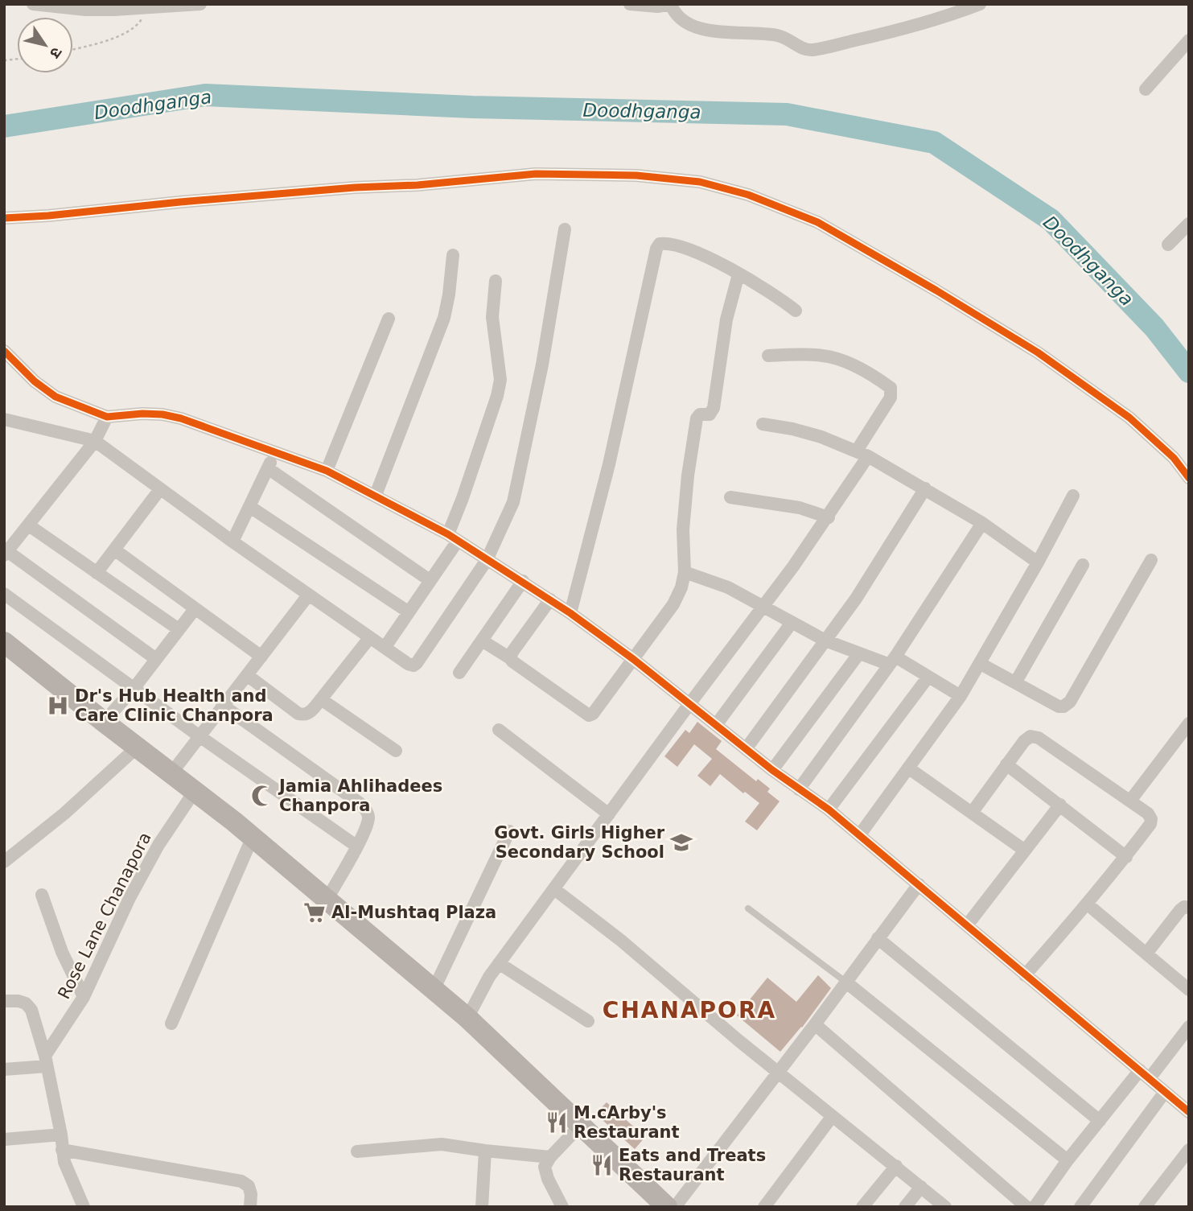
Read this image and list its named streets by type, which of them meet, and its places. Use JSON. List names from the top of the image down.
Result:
{
  "streets": {
    "street": ["Rose Lane Chanapora"]
  },
  "districts": ["CHANAPORA"],
  "water": ["Doodhganga"],
  "places": {
    "hospital": ["Dr's Hub Health and Care Clinic Chanpora"],
    "mosque": ["Jamia Ahlihadees Chanpora"],
    "school or university": ["Govt. Girls Higher Secondary School"],
    "supermarket": ["Al-Mushtaq Plaza"],
    "restaurant": ["M.cArby's Restaurant", "Eats and Treats Restaurant"]
  },
  "north": "bottom right"
}
